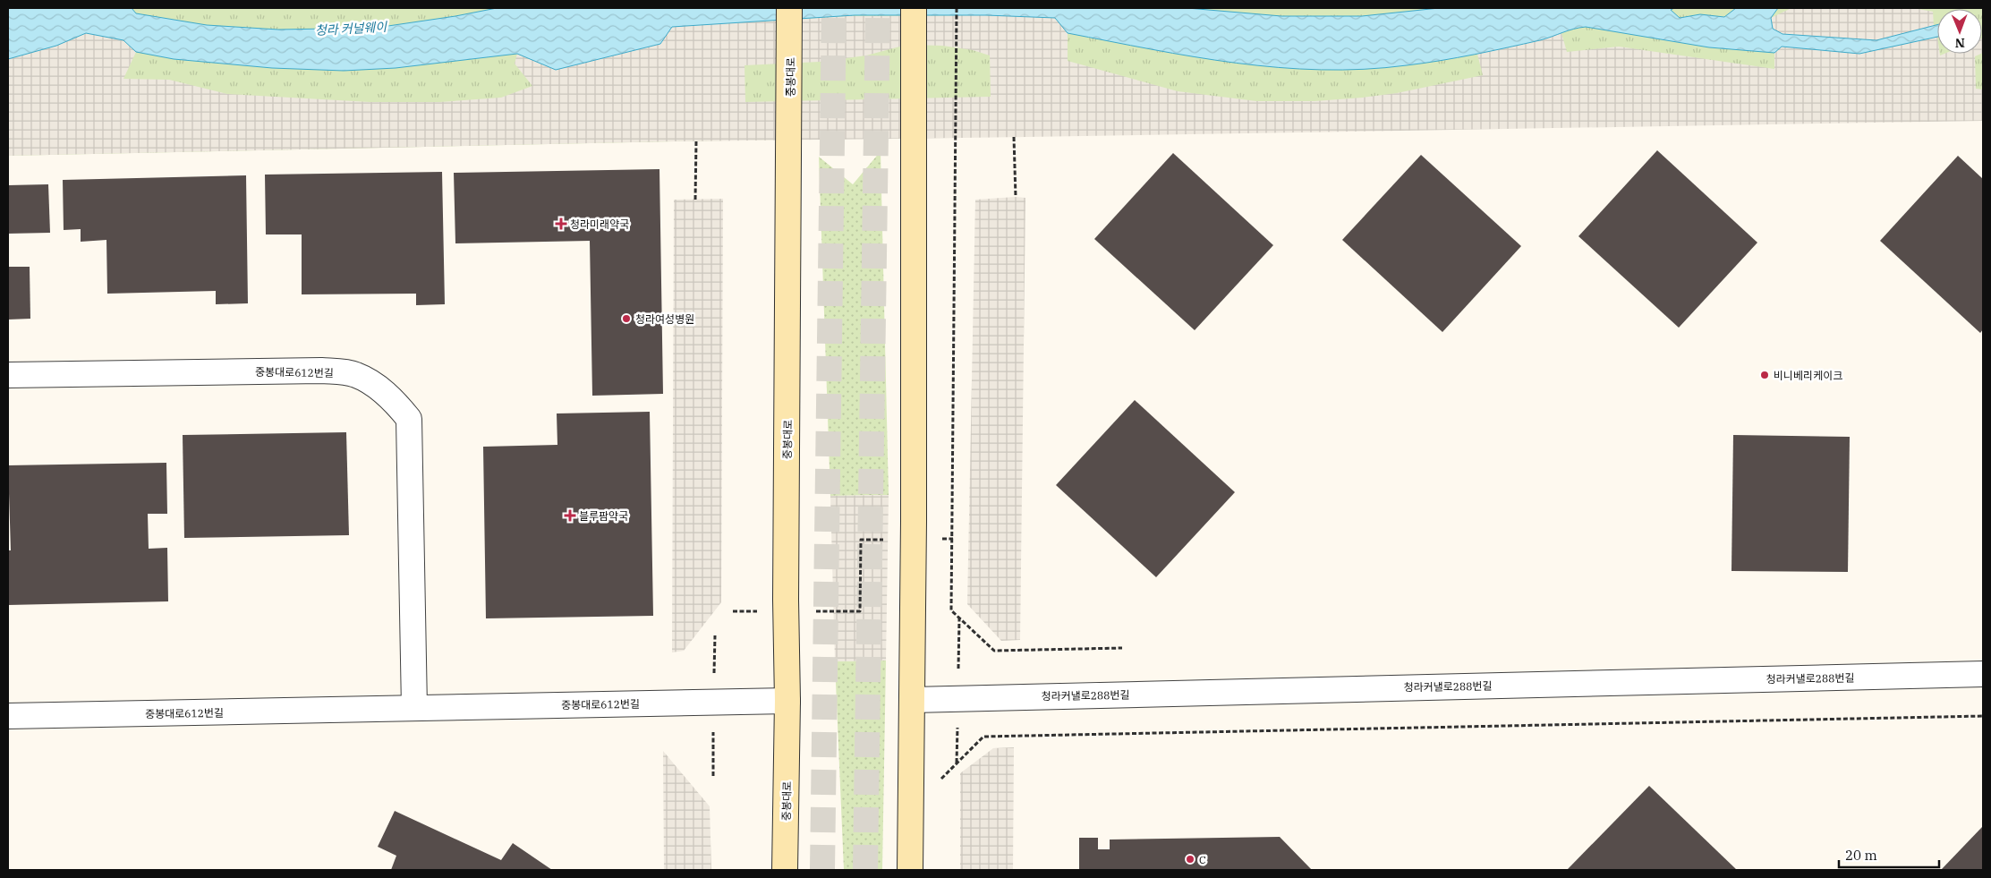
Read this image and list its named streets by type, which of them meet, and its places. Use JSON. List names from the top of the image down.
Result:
{
  "streets": {
    "main road": ["중봉대로"],
    "street": ["중봉대로612번길", "청라커낼로288번길"]
  },
  "crossings": [
    ["중봉대로", "중봉대로612번길"]
  ],
  "water": ["청라 커널웨이"],
  "places": {
    "health": ["청라미래약국", "블루팜약국"],
    "other": ["청라여성병원", "비니베리케이크", "C"]
  },
  "scale_bar": "20 m",
  "north": "bottom"
}
